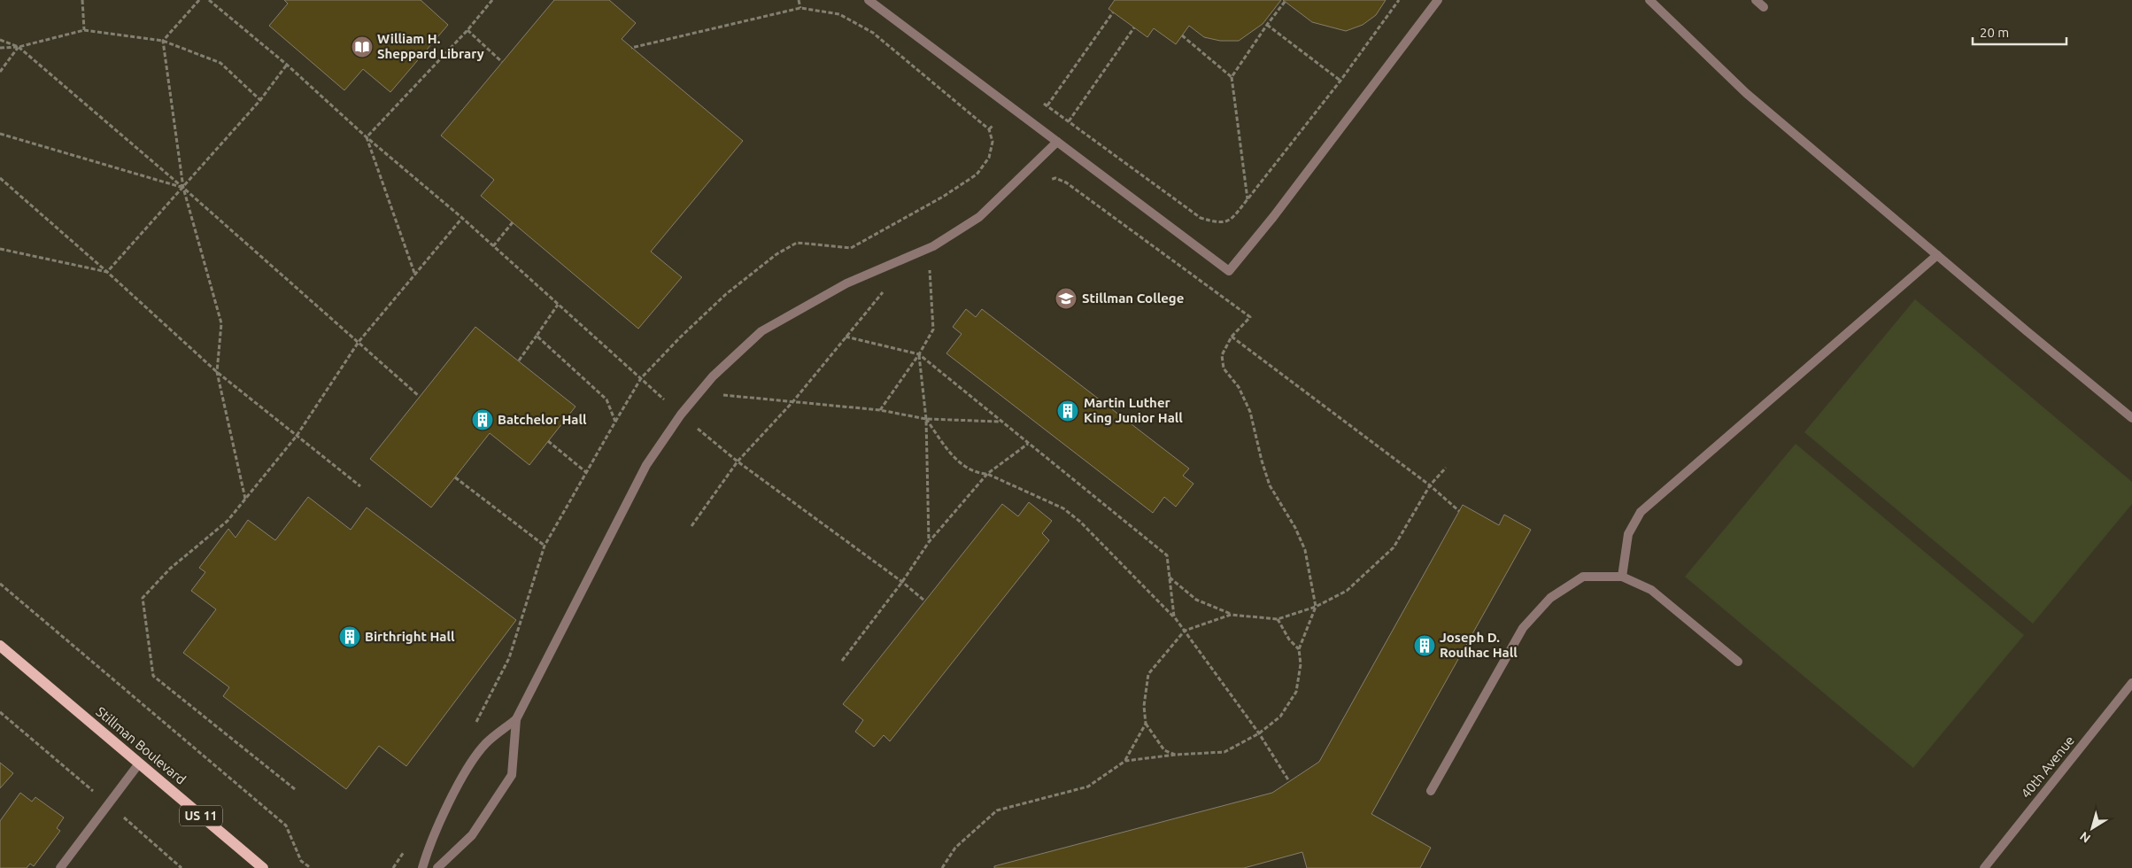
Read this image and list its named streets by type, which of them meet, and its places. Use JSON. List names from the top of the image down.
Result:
{
  "streets": {
    "main road": ["Stillman Boulevard", "US 11"],
    "street": ["40th Avenue"]
  },
  "places": {
    "library": ["William H. Sheppard Library"],
    "school or university": ["Stillman College"],
    "building": [
      "Martin Luther King Junior Hall",
      "Batchelor Hall",
      "Birthright Hall",
      "Joseph D. Roulhac Hall"
    ]
  },
  "scale_bar": "20 m",
  "north": "bottom left"
}
